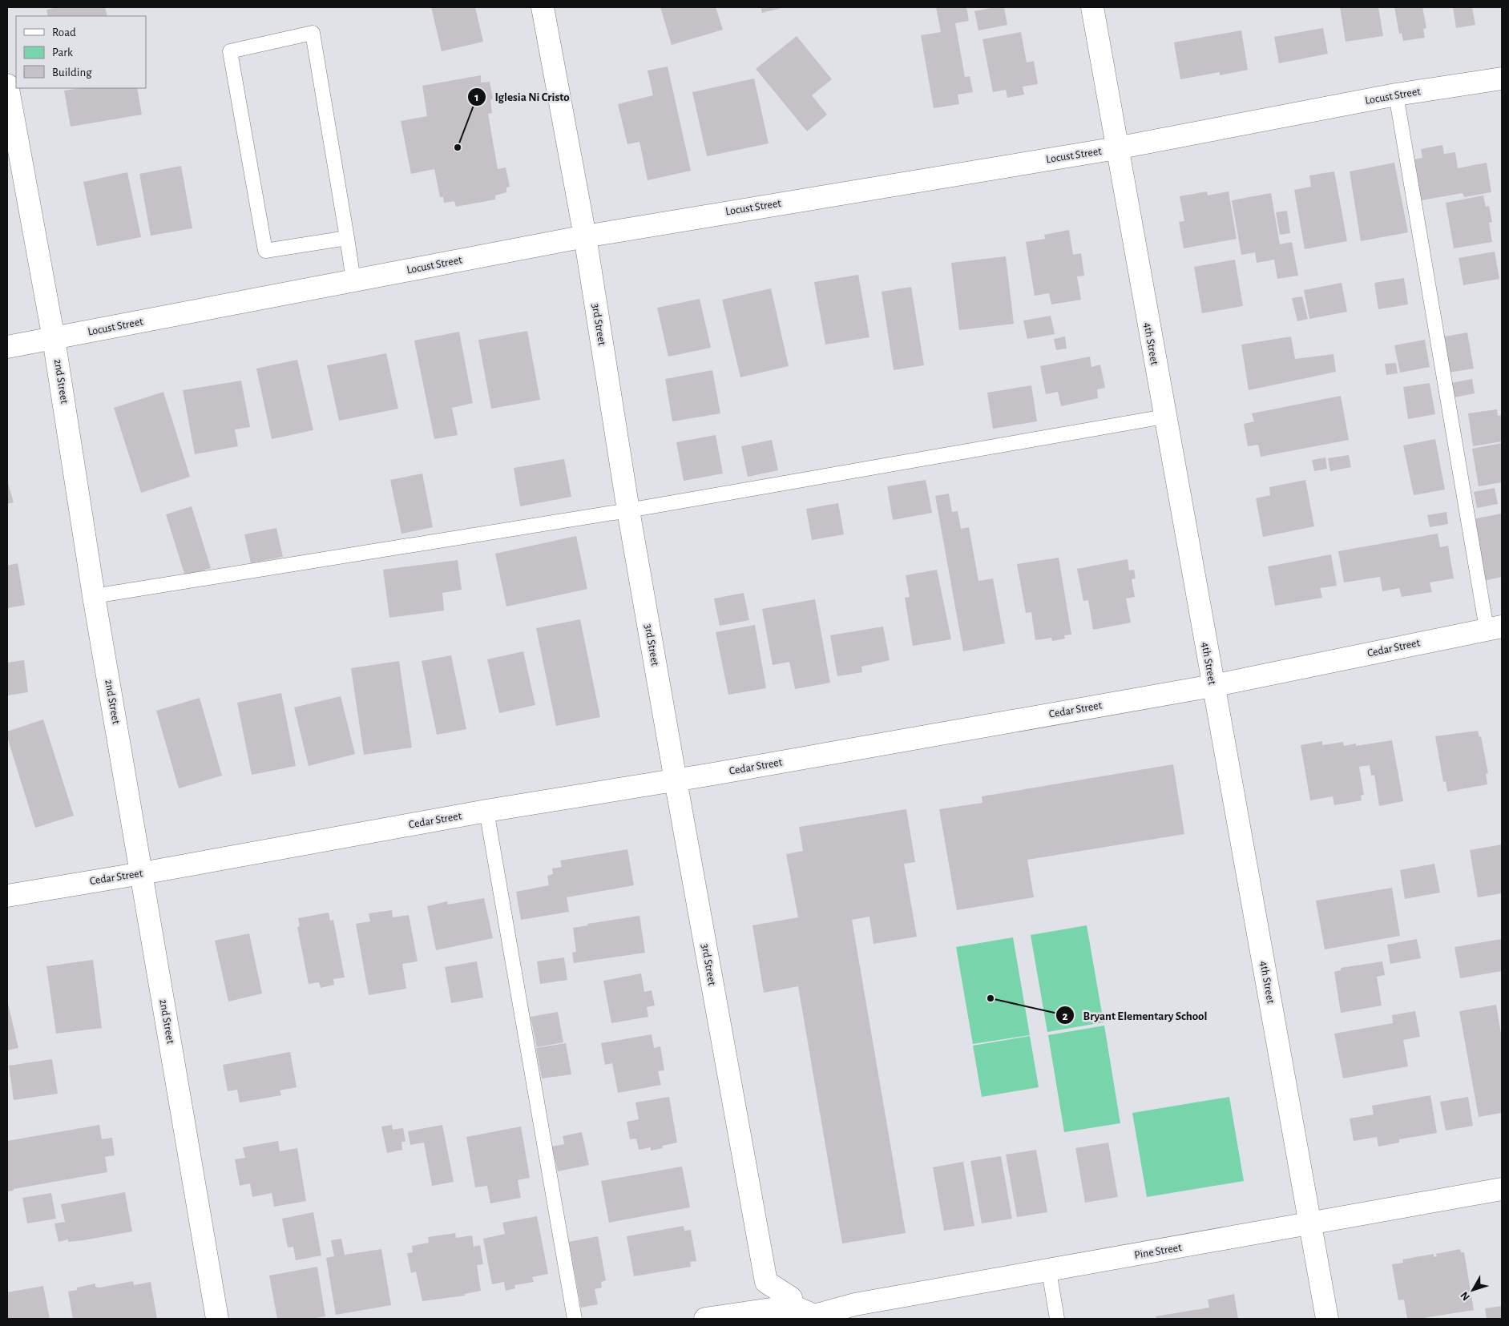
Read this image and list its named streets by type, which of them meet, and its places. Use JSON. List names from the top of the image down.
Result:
{
  "streets": {
    "street": [
      "Locust Street",
      "3rd Street",
      "4th Street",
      "2nd Street",
      "Cedar Street",
      "Pine Street"
    ]
  },
  "crossings": [
    ["Locust Street", "3rd Street"],
    ["Locust Street", "4th Street"],
    ["Locust Street", "2nd Street"],
    ["3rd Street", "Cedar Street"],
    ["4th Street", "Cedar Street"],
    ["4th Street", "Pine Street"],
    ["2nd Street", "Cedar Street"]
  ],
  "places": ["Iglesia Ni Cristo", "Bryant Elementary School"],
  "legend": ["Road", "Park", "Building"],
  "north": "bottom left"
}
